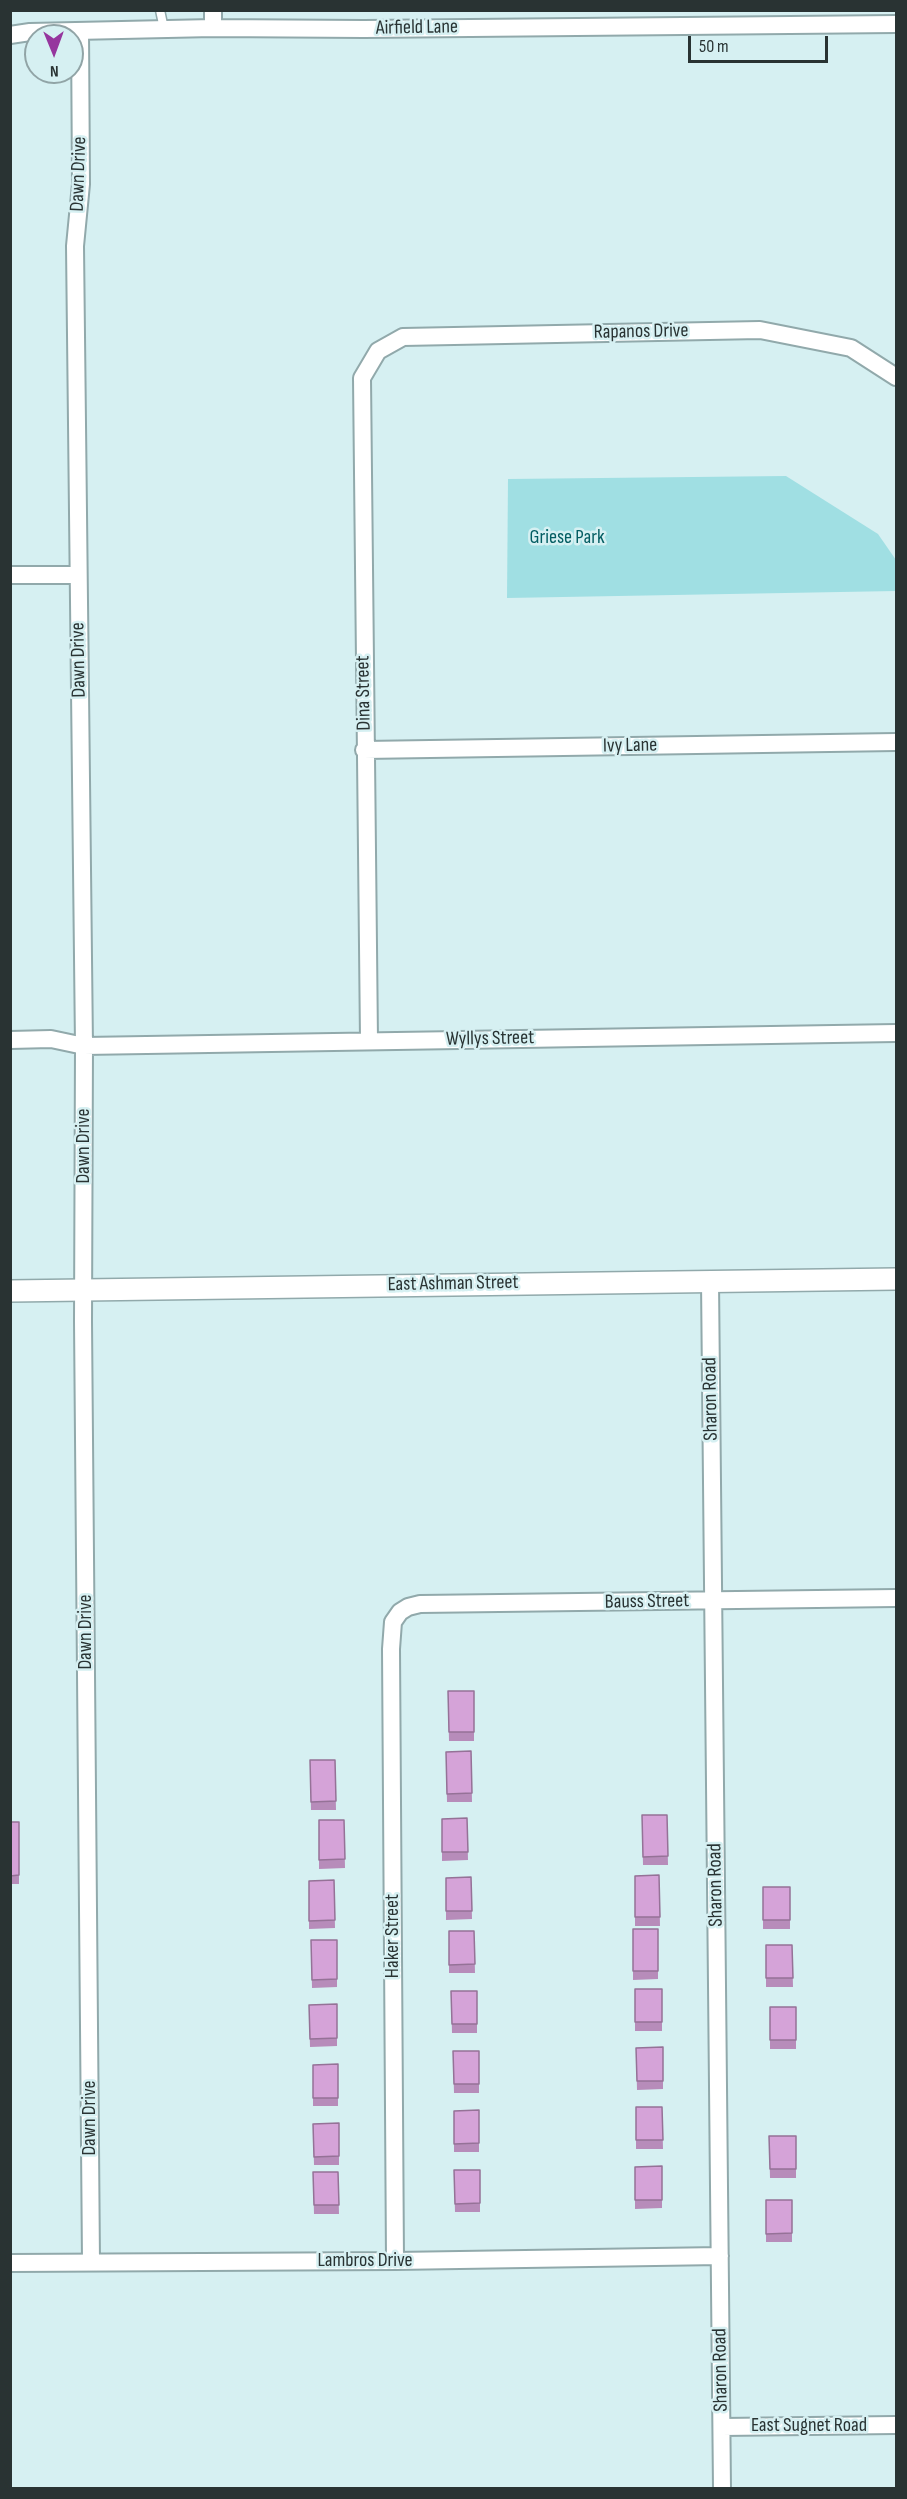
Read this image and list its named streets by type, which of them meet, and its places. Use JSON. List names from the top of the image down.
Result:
{
  "streets": {
    "street": [
      "Airfield Lane",
      "Dawn Drive",
      "Rapanos Drive",
      "Dina Street",
      "Ivy Lane",
      "Wyllys Street",
      "East Ashman Street",
      "Sharon Road",
      "Bauss Street",
      "Haker Street",
      "Lambros Drive",
      "East Sugnet Road"
    ]
  },
  "crossings": [
    ["Dawn Drive", "Wyllys Street"],
    ["Dawn Drive", "East Ashman Street"],
    ["Dawn Drive", "Lambros Drive"],
    ["Rapanos Drive", "Dina Street"],
    ["Dina Street", "Ivy Lane"],
    ["Dina Street", "Wyllys Street"],
    ["East Ashman Street", "Sharon Road"],
    ["Sharon Road", "Bauss Street"],
    ["Sharon Road", "Lambros Drive"],
    ["Sharon Road", "East Sugnet Road"],
    ["Bauss Street", "Haker Street"],
    ["Haker Street", "Lambros Drive"]
  ],
  "parks": ["Griese Park"],
  "scale_bar": "50 m",
  "north": "bottom"
}
